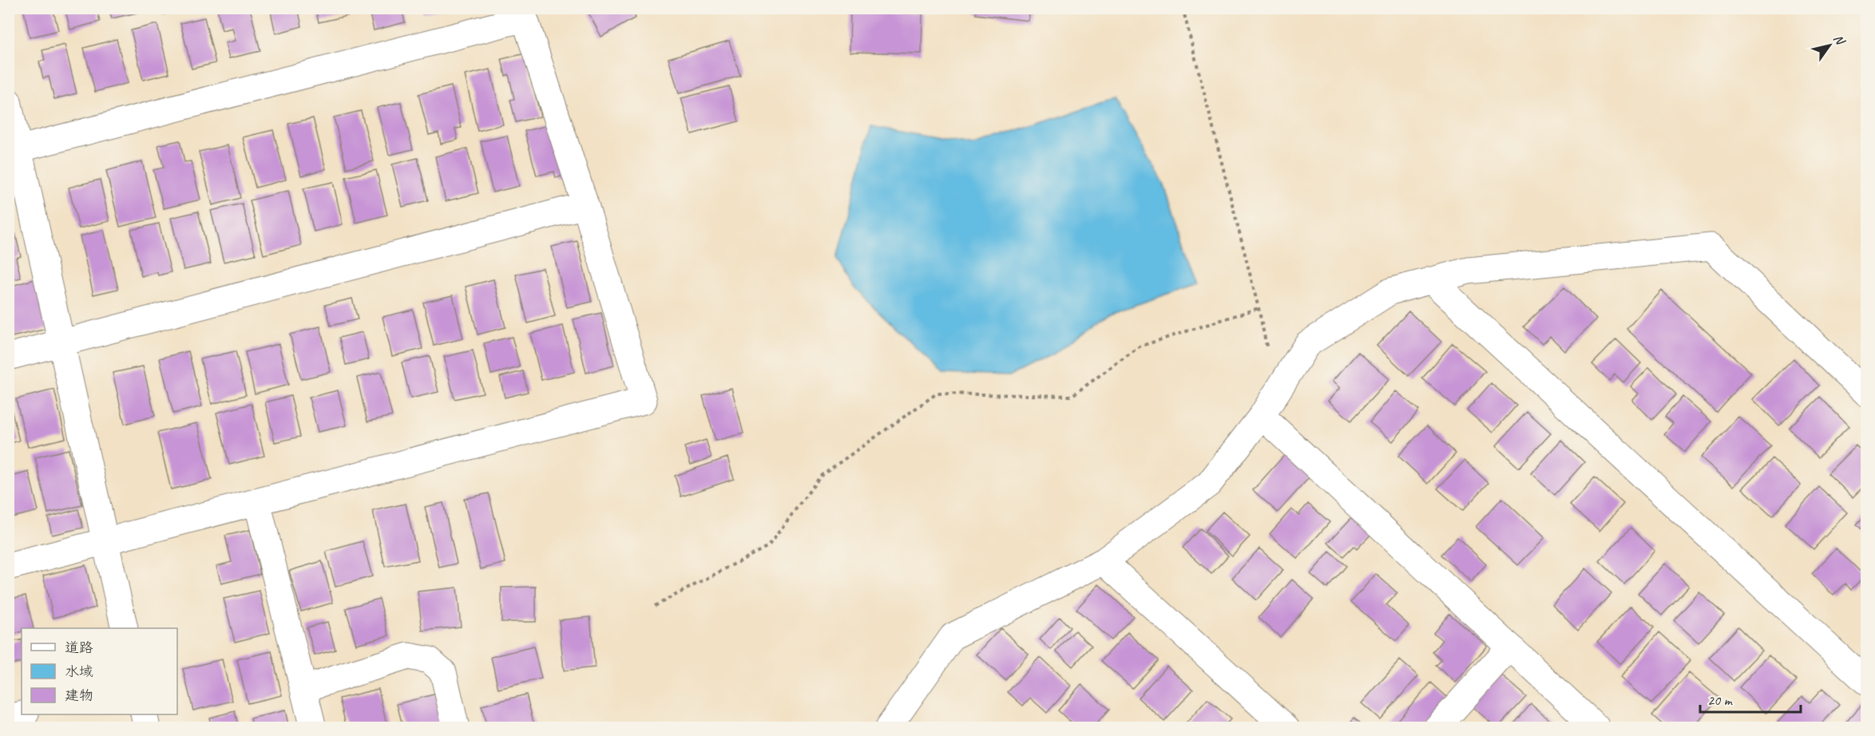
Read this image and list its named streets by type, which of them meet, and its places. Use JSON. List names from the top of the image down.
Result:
{
  "legend": ["道路", "水域", "建物"],
  "scale_bar": "20 m",
  "north": "top right"
}
